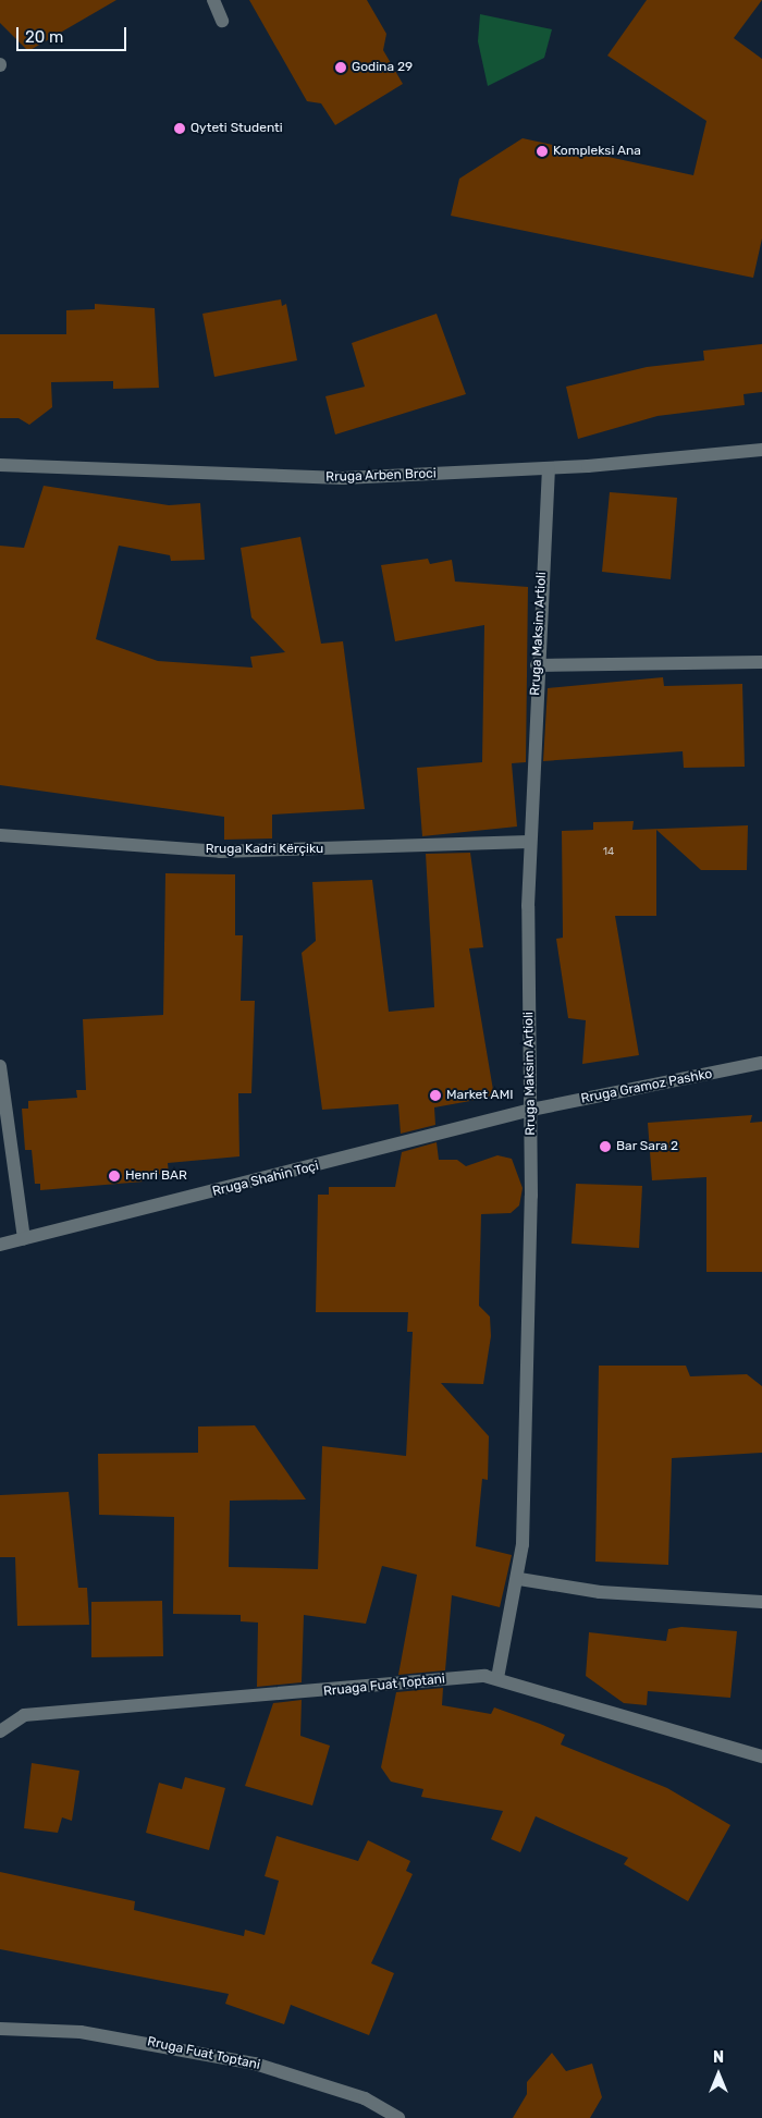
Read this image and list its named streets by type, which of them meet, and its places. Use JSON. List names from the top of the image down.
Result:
{
  "streets": {
    "street": [
      "Rruga Arben Broci",
      "Rruga Maksim Artioli",
      "Rruga Kadri Kërçiku",
      "Rruga Gramoz Pashko",
      "Rruga Shahin Toçi",
      "Rruaga Fuat Toptani",
      "Rruga Fuat Toptani"
    ]
  },
  "crossings": [
    ["Rruga Arben Broci", "Rruga Maksim Artioli"],
    ["Rruga Maksim Artioli", "Rruga Kadri Kërçiku"],
    ["Rruga Maksim Artioli", "Rruga Gramoz Pashko"],
    ["Rruga Maksim Artioli", "Rruga Shahin Toçi"],
    ["Rruga Maksim Artioli", "Rruaga Fuat Toptani"],
    ["Rruga Gramoz Pashko", "Rruga Shahin Toçi"]
  ],
  "places": [
    "Godina 29",
    "Qyteti Studenti",
    "Kompleksi Ana",
    "Market AMI",
    "Bar Sara 2",
    "Henri BAR"
  ],
  "house_numbers": ["14"],
  "scale_bar": "20 m",
  "north": "top"
}
